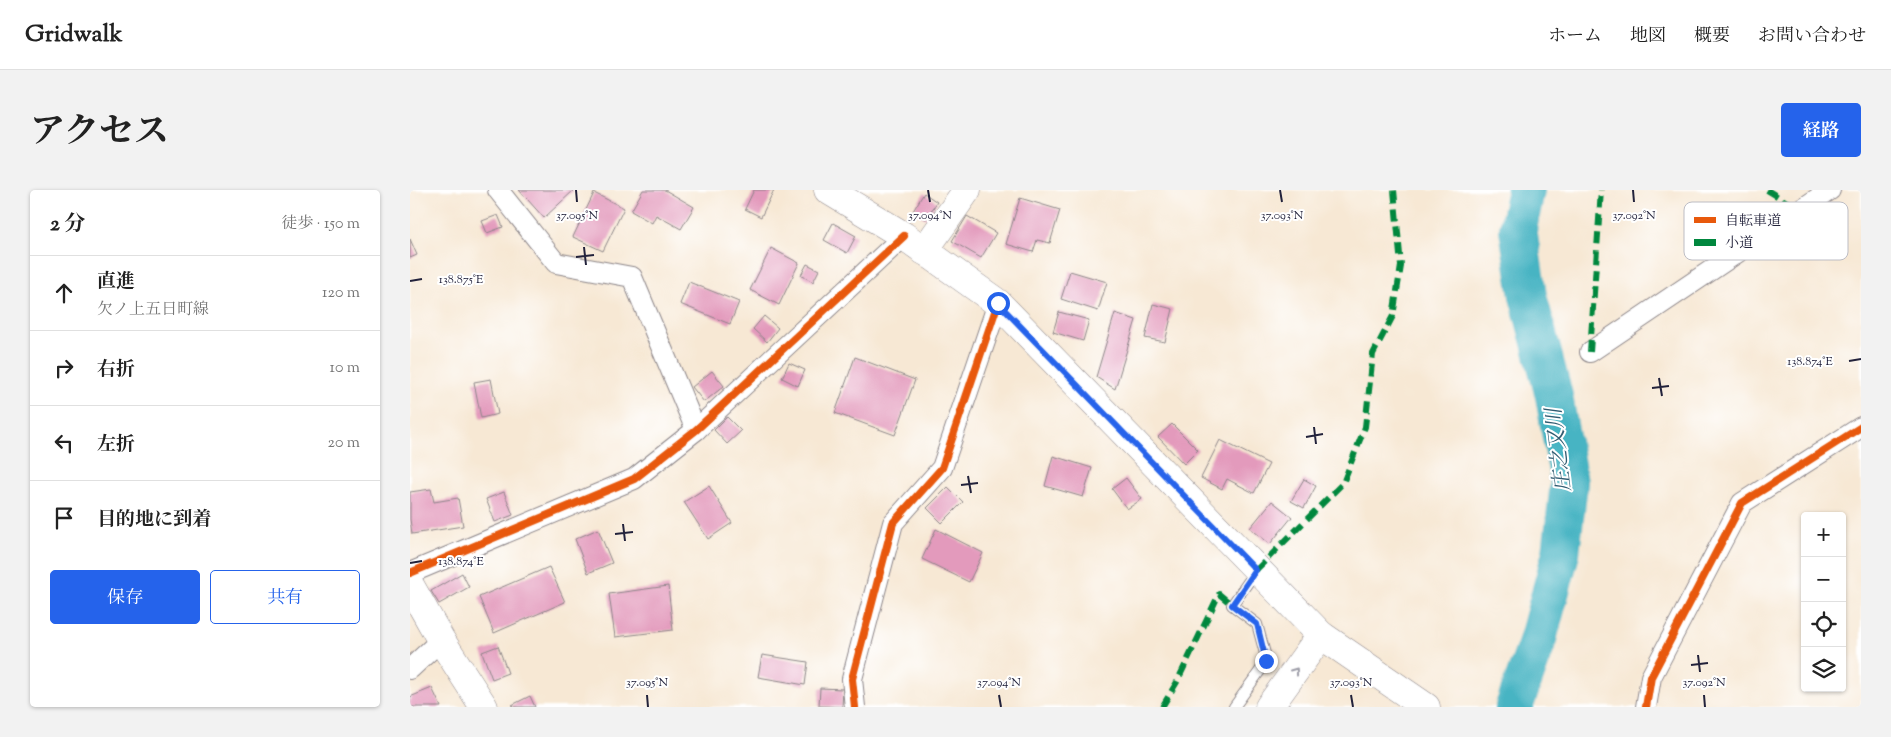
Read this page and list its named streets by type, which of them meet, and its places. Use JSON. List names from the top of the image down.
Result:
{
  "water": ["庄之又川"],
  "legend": ["自転車道", "小道"],
  "page": {
    "header": "Gridwalk",
    "nav": [
      "ホーム",
      "地図",
      "概要",
      "お問い合わせ"
    ],
    "title": "アクセス",
    "buttons": [
      "経路",
      ["保存", "共有"]
    ],
    "heading": ["2 分", "徒歩 · 150 m"],
    "list": [
      ["直進", "欠ノ上五日町線", "120 m"],
      ["右折", "10 m"],
      ["左折", "20 m"],
      "目的地に到着"
    ],
    "map_buttons": ["+", "−"]
  },
  "coordinates": [
    "37.095°N",
    "37.094°N",
    "37.093°N",
    "37.092°N",
    "138.875°E",
    "138.874°E"
  ]
}
